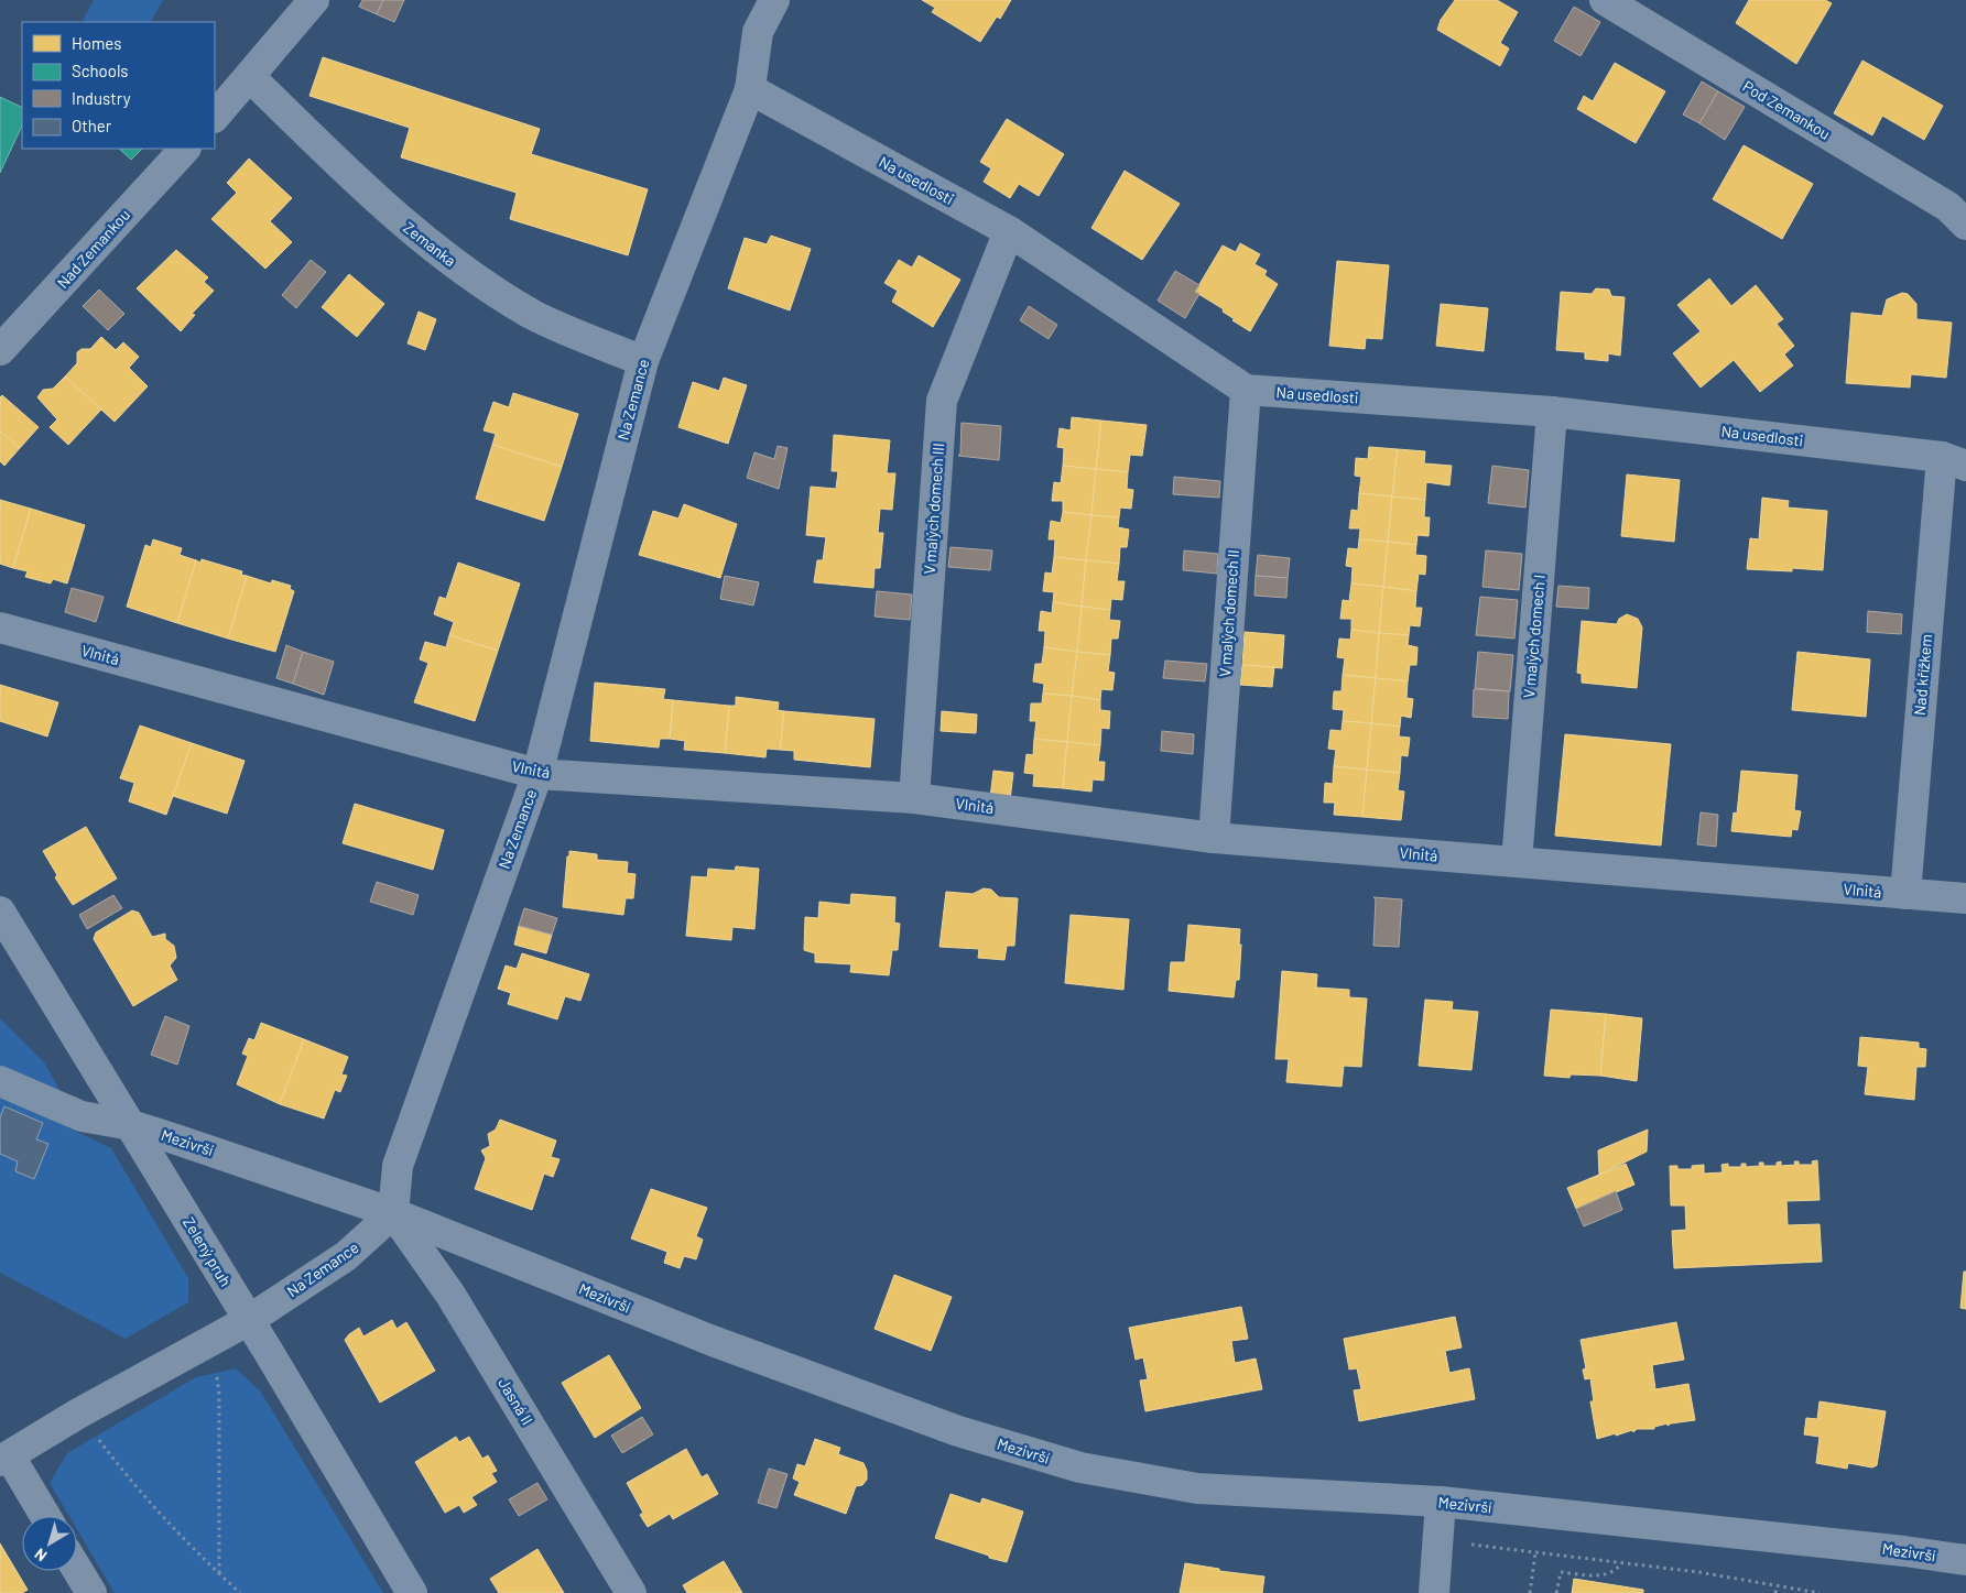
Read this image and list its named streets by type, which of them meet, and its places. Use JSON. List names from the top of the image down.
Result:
{
  "streets": {
    "street": [
      "Pod Zemankou",
      "Na usedlosti",
      "Zemanka",
      "Nad Zemankou",
      "Na Zemance",
      "V malých domech III",
      "V malých domech II",
      "V malých domech I",
      "Vlnitá",
      "Nad křížkem",
      "Mezivrší",
      "Zelený pruh",
      "Jasná II"
    ]
  },
  "crossings": [
    ["Na usedlosti", "Na Zemance"],
    ["Na usedlosti", "V malých domech III"],
    ["Na usedlosti", "V malých domech II"],
    ["Na usedlosti", "V malých domech I"],
    ["Na usedlosti", "Nad křížkem"],
    ["Zemanka", "Na Zemance"],
    ["Na Zemance", "Vlnitá"],
    ["Na Zemance", "Mezivrší"],
    ["Na Zemance", "Zelený pruh"],
    ["Na Zemance", "Jasná II"],
    ["V malých domech III", "Vlnitá"],
    ["V malých domech II", "Vlnitá"],
    ["V malých domech I", "Vlnitá"],
    ["Vlnitá", "Nad křížkem"],
    ["Mezivrší", "Zelený pruh"],
    ["Mezivrší", "Jasná II"]
  ],
  "legend": [
    "Homes",
    "Schools",
    "Industry",
    "Other"
  ],
  "north": "bottom left"
}
